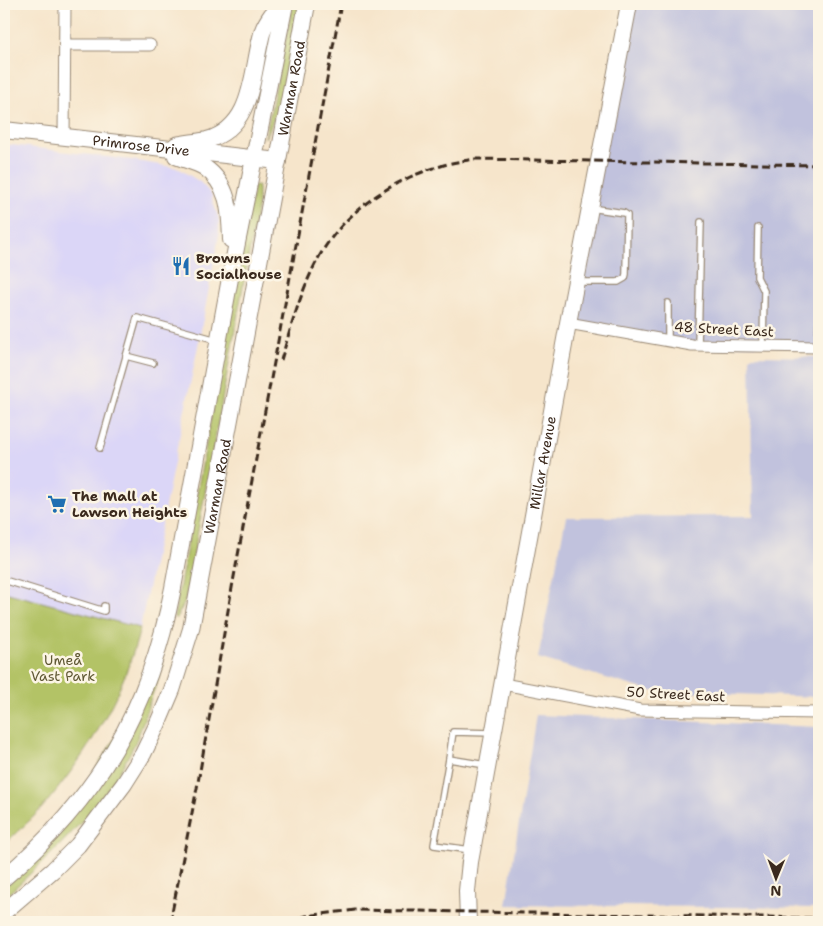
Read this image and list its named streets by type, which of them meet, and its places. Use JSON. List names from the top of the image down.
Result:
{
  "streets": {
    "main road": ["Warman Road", "Primrose Drive", "Millar Avenue"],
    "street": ["48 Street East", "50 Street East"]
  },
  "crossings": [
    ["Warman Road", "Primrose Drive"],
    ["48 Street East", "Millar Avenue"],
    ["Millar Avenue", "50 Street East"]
  ],
  "parks": ["Umeå Vast Park"],
  "places": {
    "restaurant": ["Browns Socialhouse"],
    "supermarket": ["The Mall at Lawson Heights"]
  },
  "north": "bottom"
}
